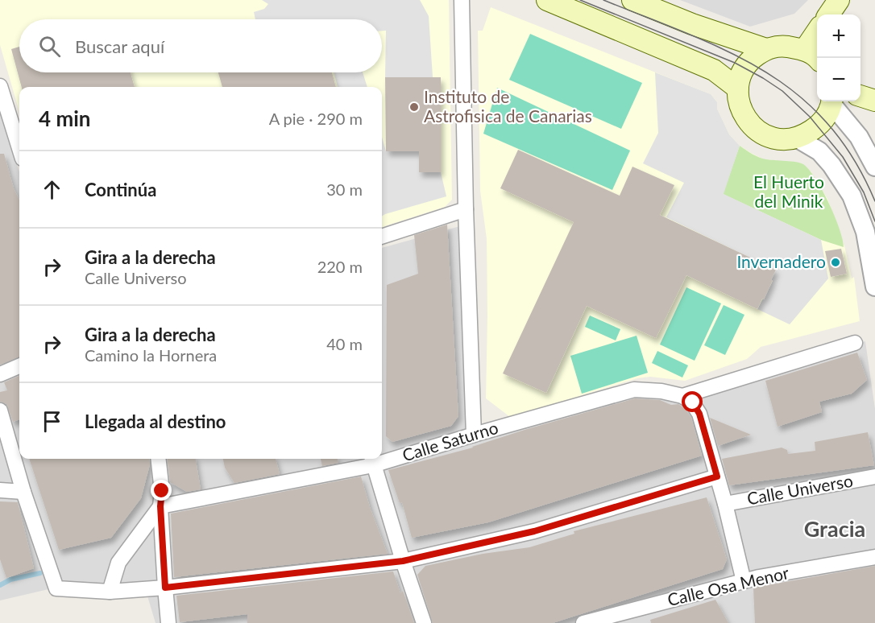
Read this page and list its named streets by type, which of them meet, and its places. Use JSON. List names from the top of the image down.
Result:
{
  "streets": {
    "street": ["Calle Saturno", "Calle Universo", "Calle Osa Menor"]
  },
  "districts": ["Gracia"],
  "parks": ["El Huerto del Minik"],
  "places": ["Instituto de Astrofisica de Canarias", "Invernadero"],
  "page": {
    "map_buttons": ["+", "−"],
    "search": "Buscar aquí",
    "heading": ["4 min", "A pie · 290 m"],
    "list": [
      ["Continúa", "30 m"],
      ["Gira a la derecha", "Calle Universo", "220 m"],
      ["Gira a la derecha", "Camino la Hornera", "40 m"],
      "Llegada al destino"
    ]
  }
}
